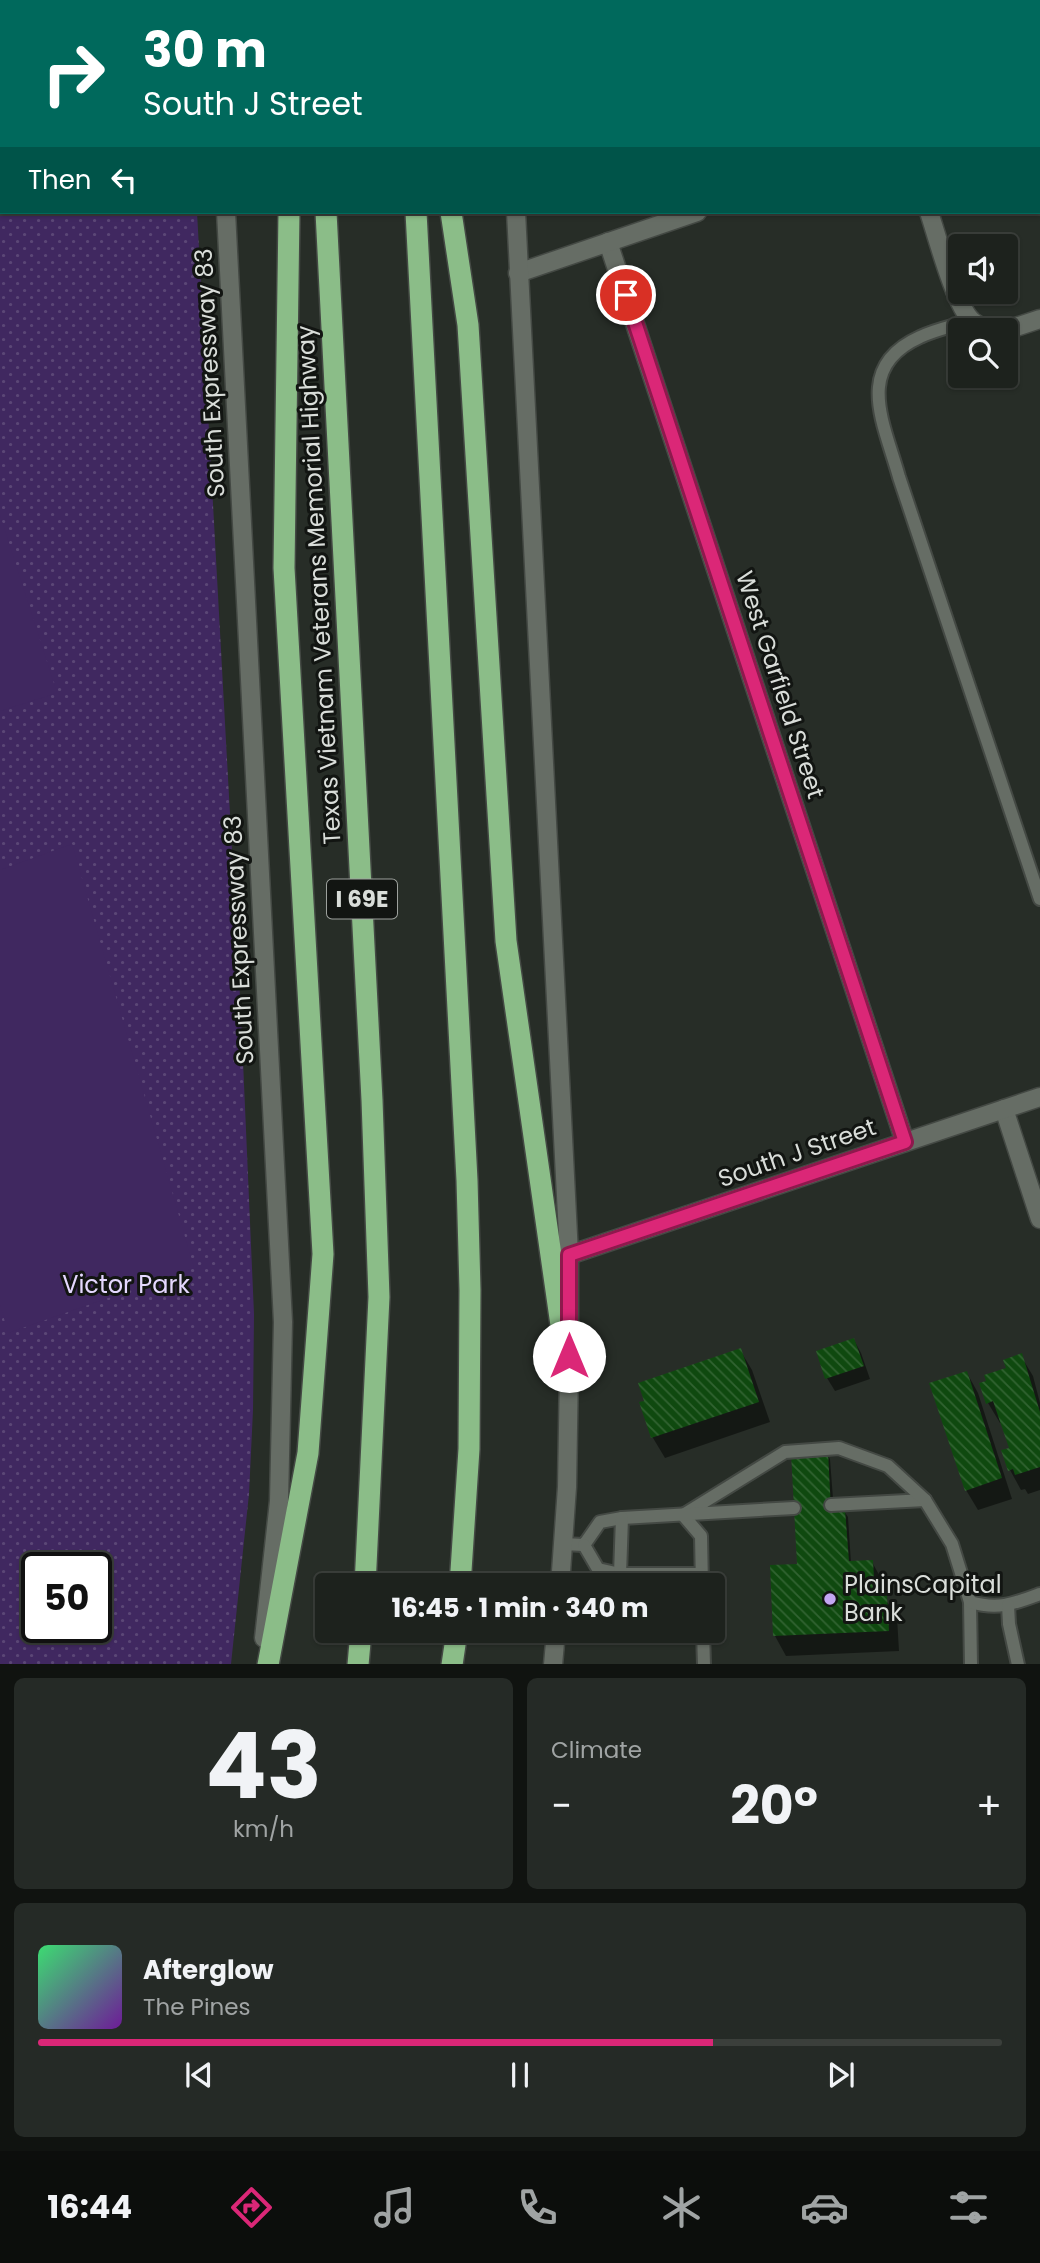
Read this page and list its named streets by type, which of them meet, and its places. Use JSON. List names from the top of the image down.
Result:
{
  "streets": {
    "highway": ["Texas Vietnam Veterans Memorial Highway", "I 69E"],
    "main road": ["South Expressway 83", "West Garfield Street", "South J Street"]
  },
  "crossings": [
    ["West Garfield Street", "South J Street"]
  ],
  "parks": ["Victor Park"],
  "places": ["PlainsCapital Bank"],
  "page": {
    "turn": ["30 m", "South J Street"],
    "then": "Then",
    "limit": "50",
    "trip": "16:45 · 1 min · 340 m",
    "tile": [
      ["43", "km/h"],
      "Climate"
    ],
    "heat": ["−", "20°", "+"],
    "song": ["Afterglow", "The Pines"],
    "tabs": "16:44"
  }
}
